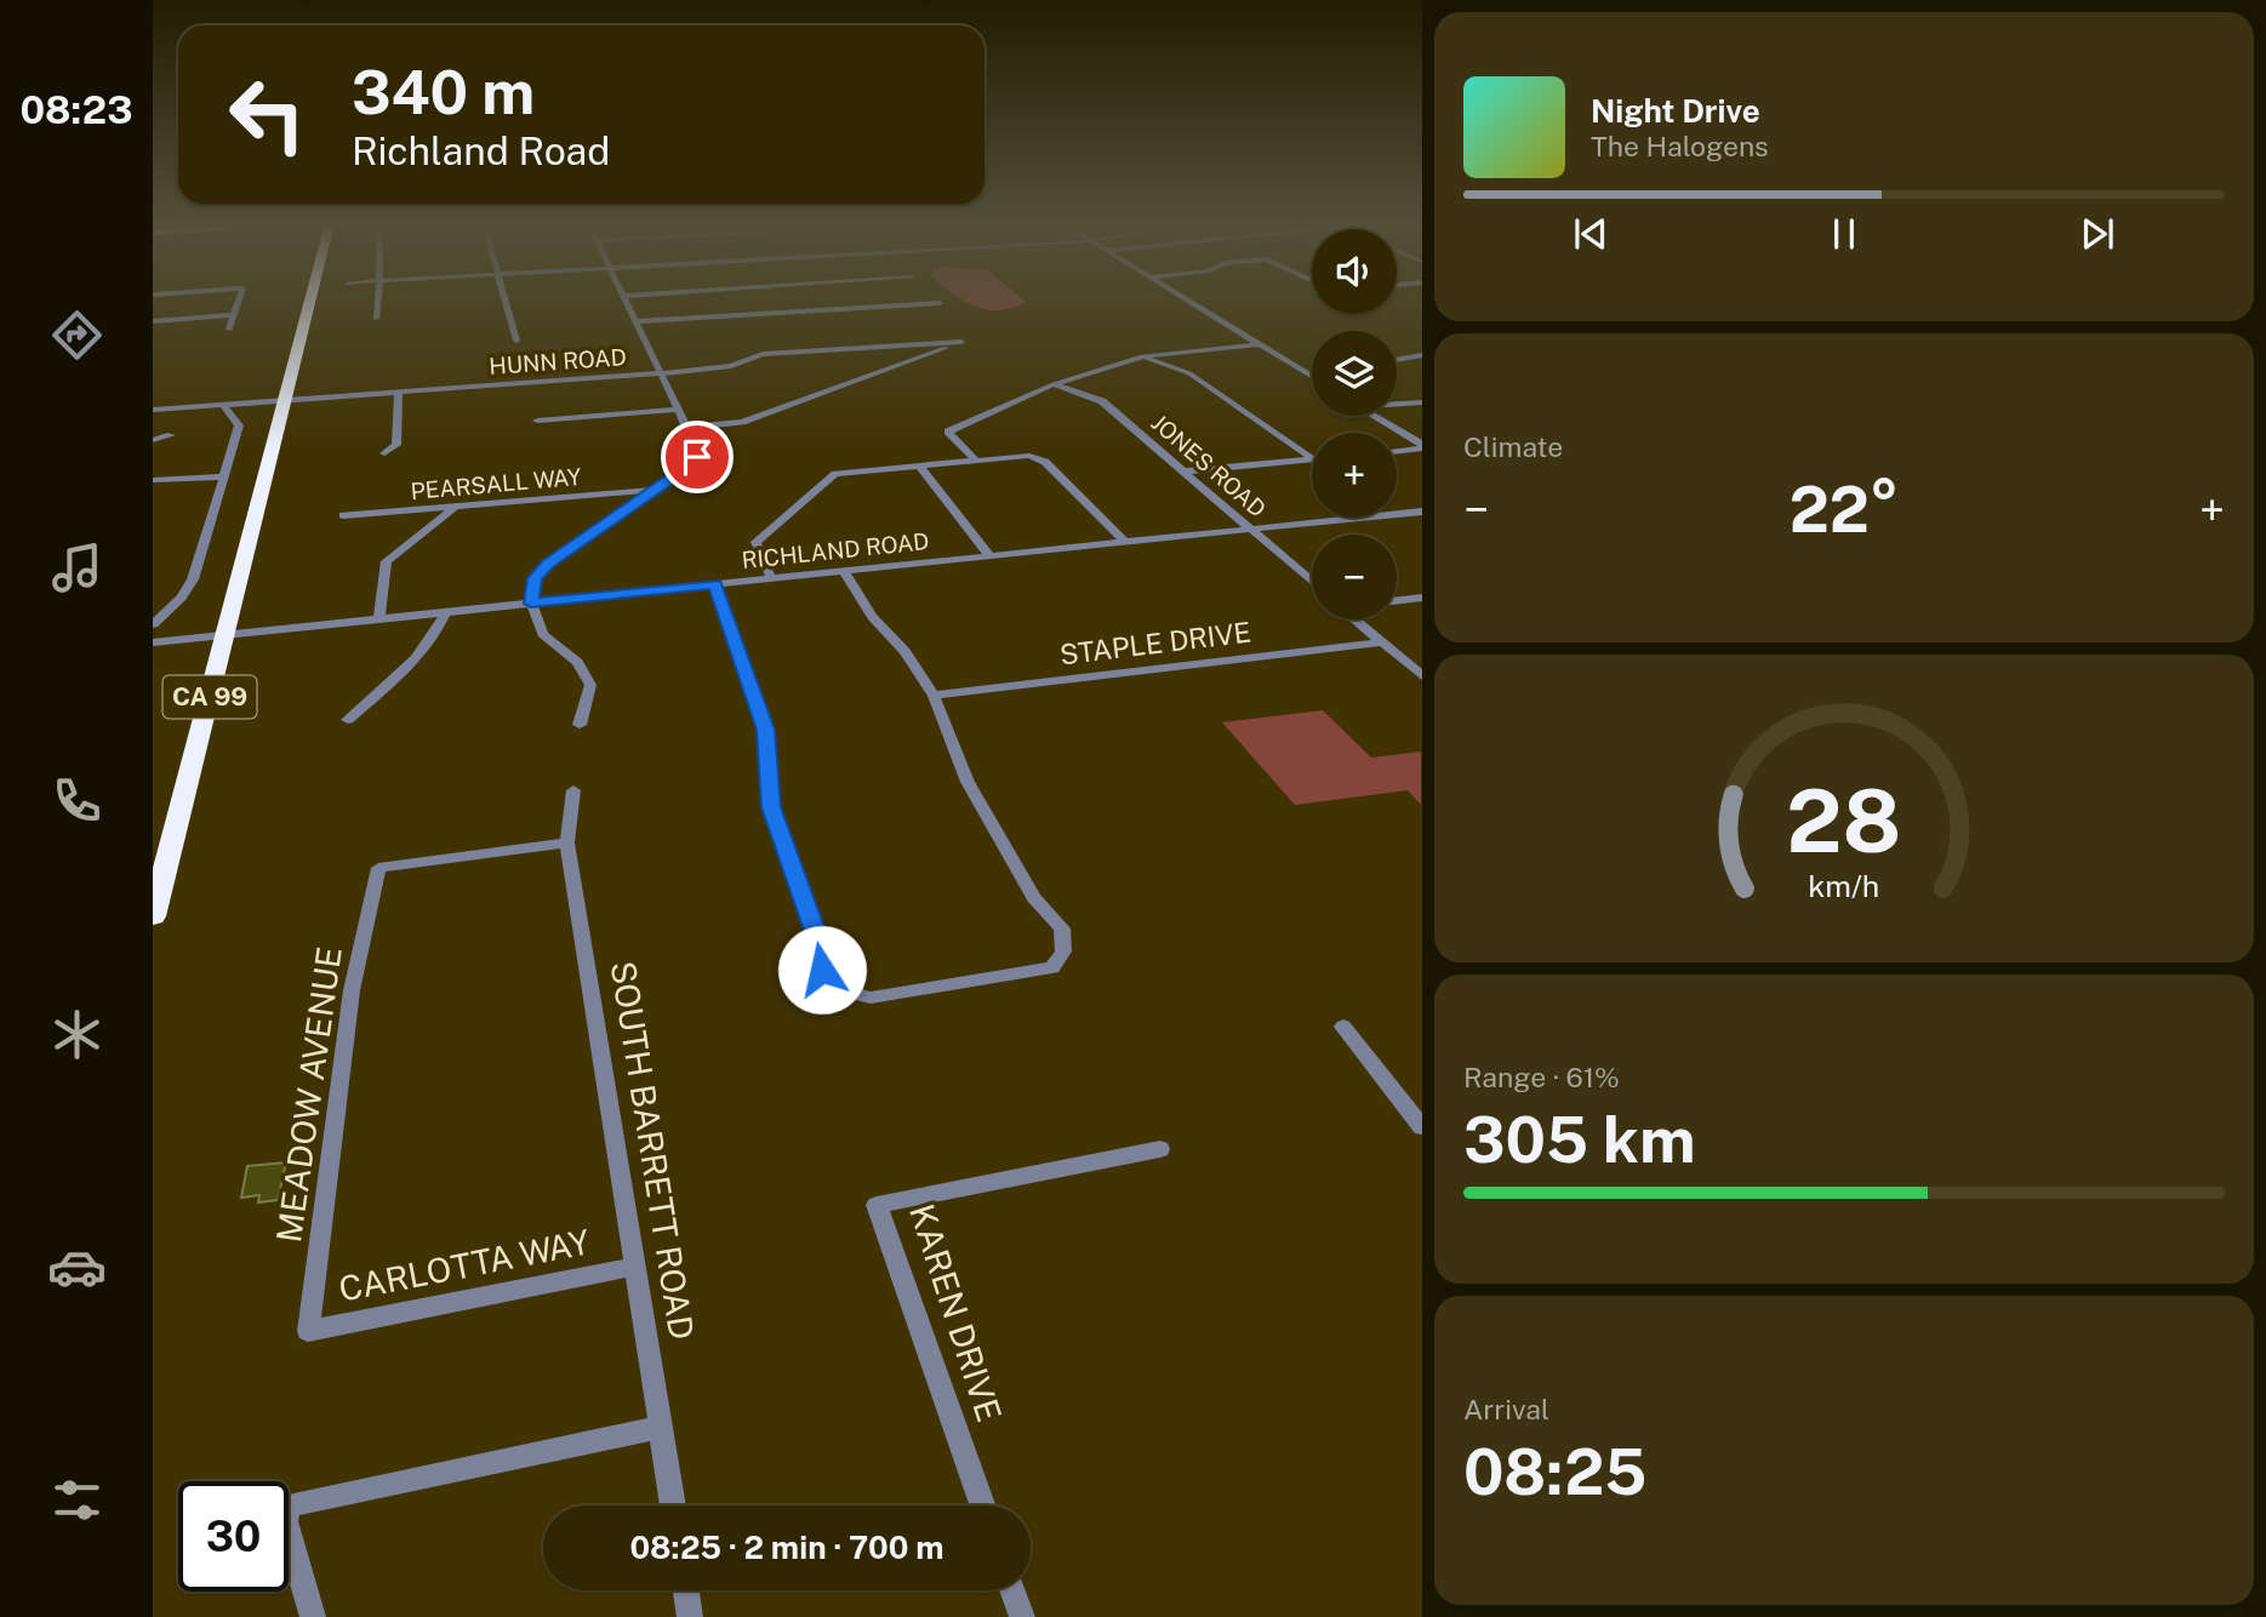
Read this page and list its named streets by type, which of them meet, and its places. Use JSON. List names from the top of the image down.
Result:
{
  "streets": {
    "highway": ["CA 99"],
    "street": [
      "HUNN ROAD",
      "JONES ROAD",
      "PEARSALL WAY",
      "RICHLAND ROAD",
      "STAPLE DRIVE",
      "MEADOW AVENUE",
      "SOUTH BARRETT ROAD",
      "CARLOTTA WAY",
      "KAREN DRIVE"
    ]
  },
  "crossings": [
    ["HUNN ROAD", "CA 99"],
    ["JONES ROAD", "RICHLAND ROAD"],
    ["RICHLAND ROAD", "CA 99"],
    ["MEADOW AVENUE", "SOUTH BARRETT ROAD"],
    ["MEADOW AVENUE", "CARLOTTA WAY"],
    ["SOUTH BARRETT ROAD", "CARLOTTA WAY"]
  ],
  "page": {
    "tabs": "08:23",
    "turn": ["340 m", "Richland Road"],
    "song": ["Night Drive", "The Halogens"],
    "map_buttons": ["+", "−"],
    "tile": [
      "Climate",
      ["Range · 61%", "305 km"],
      ["Arrival", "08:25"]
    ],
    "heat": ["−", "22°", "+"],
    "limit": "30",
    "trip": "08:25 · 2 min · 700 m",
    "gauge": ["28", "km/h"]
  }
}
